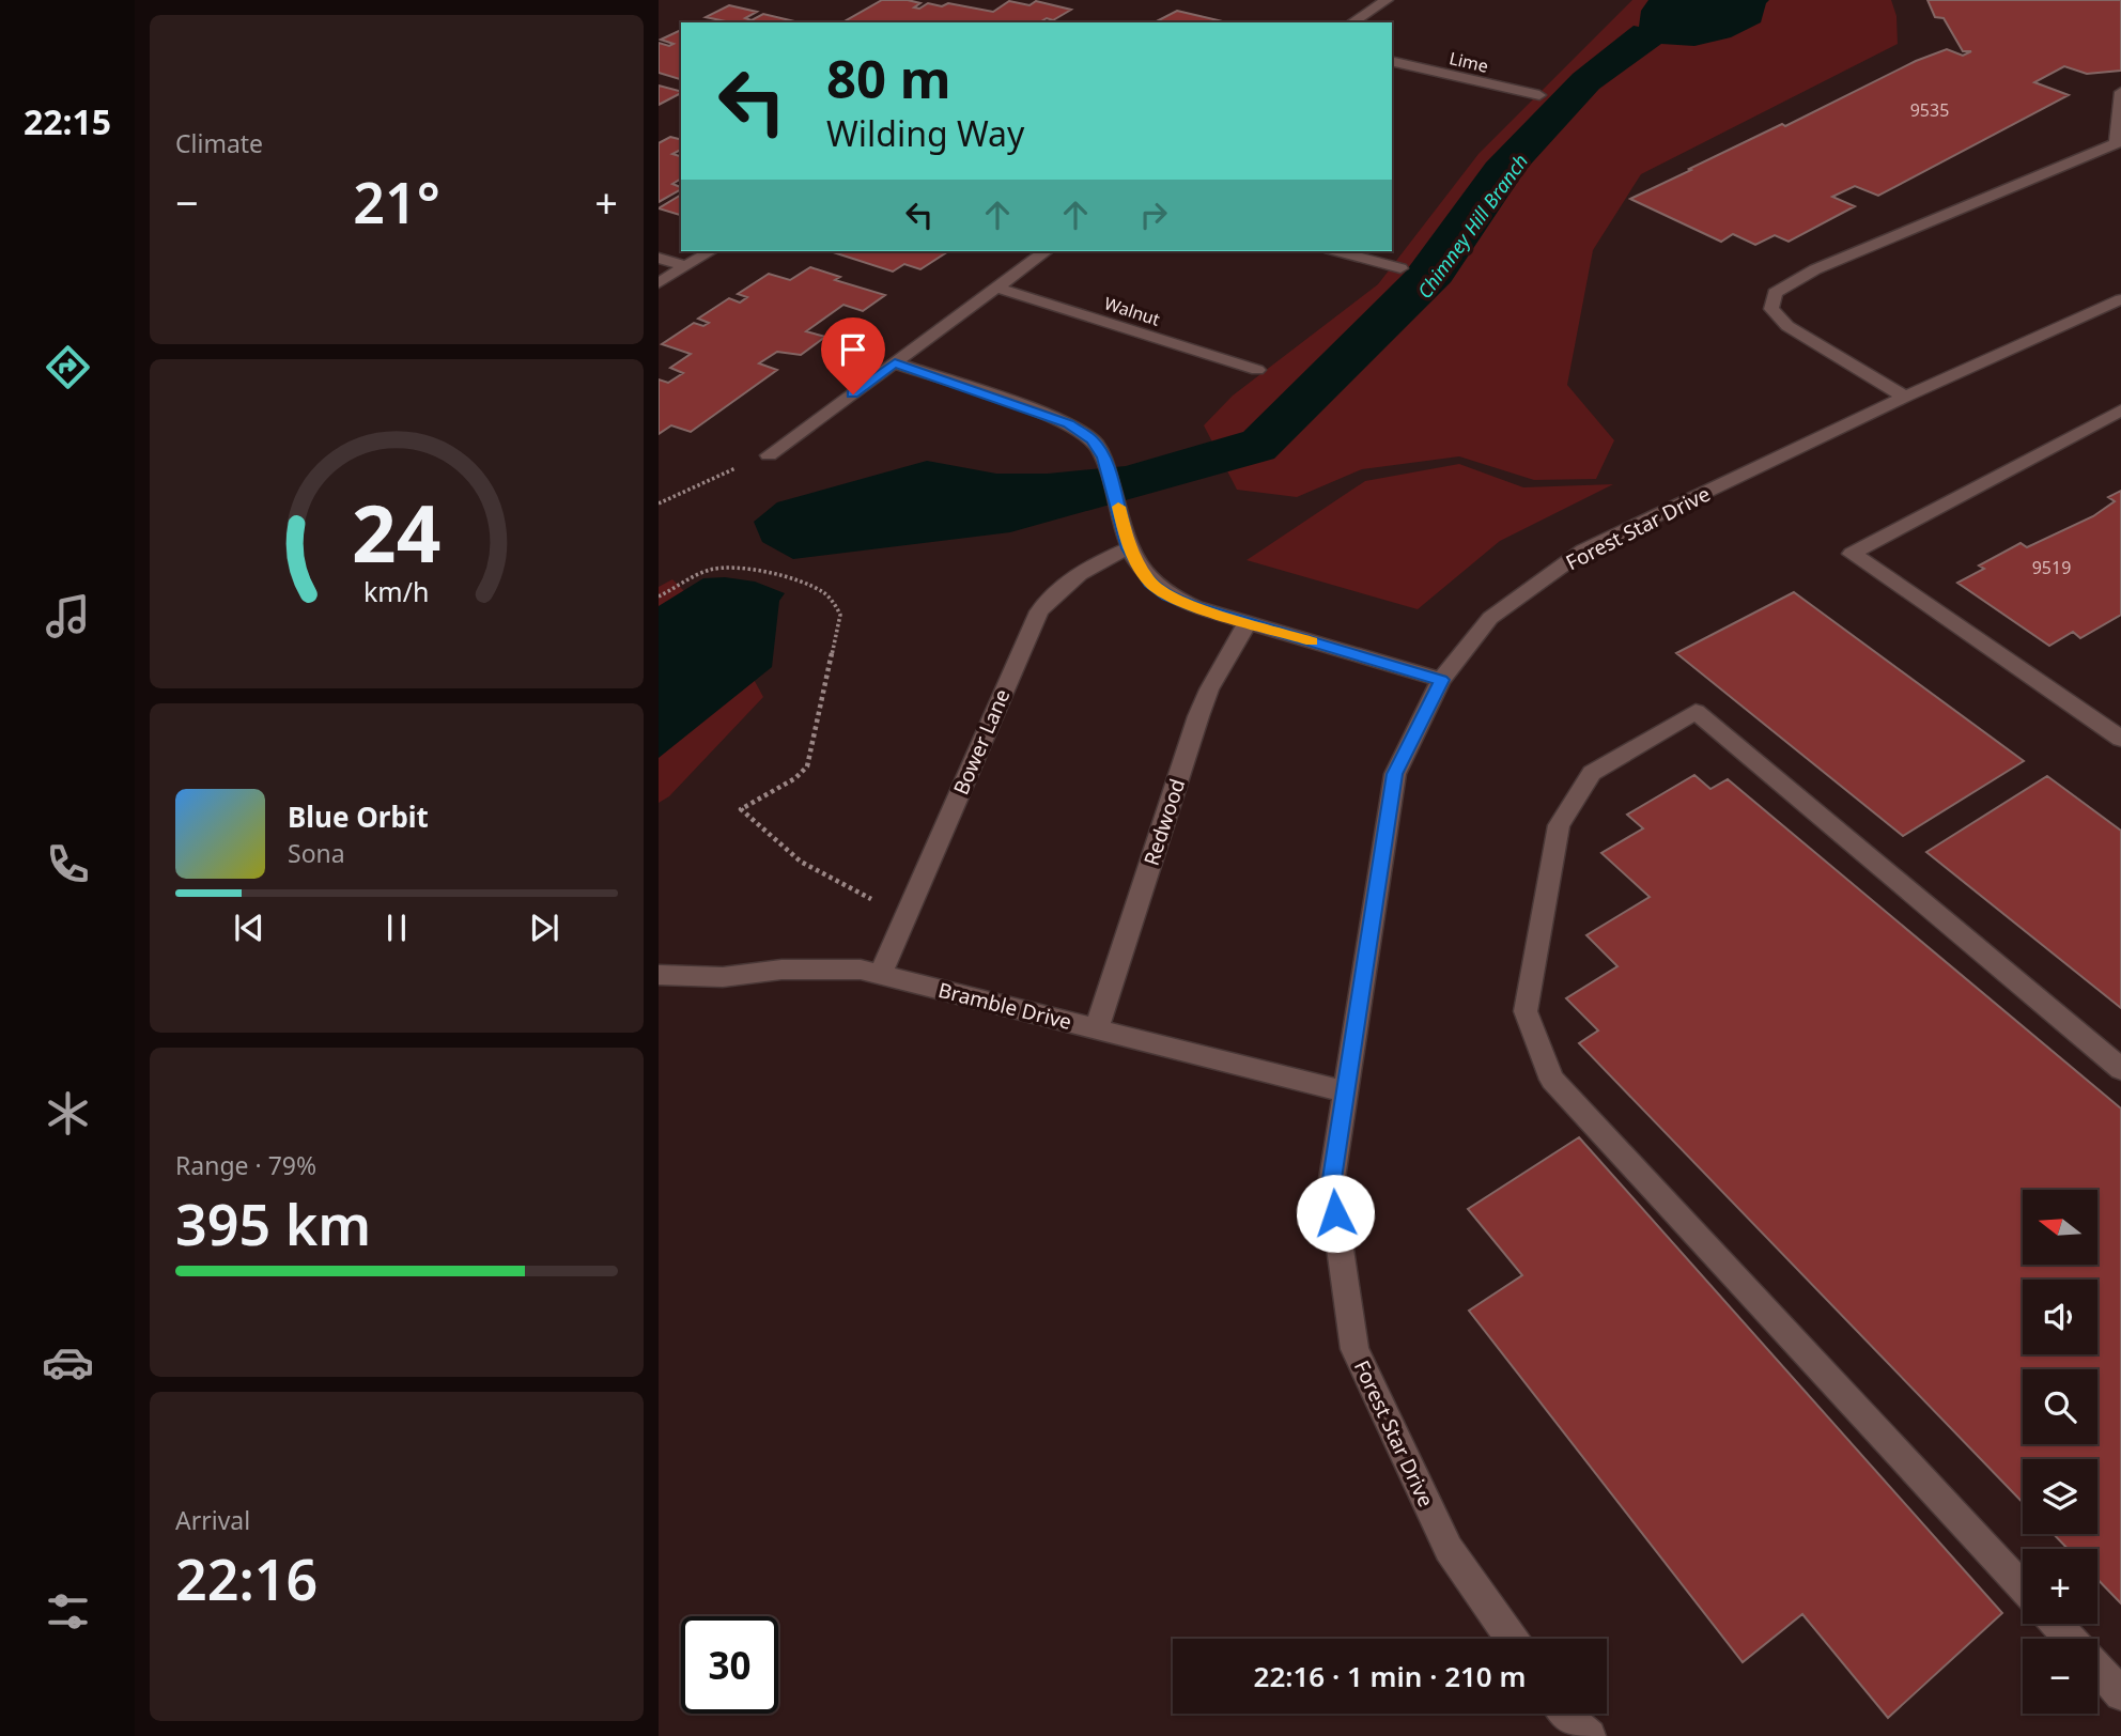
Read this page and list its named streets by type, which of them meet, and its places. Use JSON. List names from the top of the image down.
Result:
{
  "streets": {
    "street": [
      "Lime",
      "Walnut",
      "Forest Star Drive",
      "Bower Lane",
      "Redwood",
      "Bramble Drive"
    ]
  },
  "crossings": [
    ["Forest Star Drive", "Bramble Drive"],
    ["Bower Lane", "Bramble Drive"],
    ["Redwood", "Bramble Drive"]
  ],
  "water": ["Chimney Hill Branch"],
  "house_numbers": ["9535", "9519"],
  "north": "left",
  "page": {
    "tabs": "22:15",
    "tile": [
      "Climate",
      ["Range · 79%", "395 km"],
      ["Arrival", "22:16"]
    ],
    "turn": ["80 m", "Wilding Way"],
    "heat": ["−", "21°", "+"],
    "song": ["Blue Orbit", "Sona"],
    "map_buttons": ["+", "−"],
    "limit": "30",
    "trip": "22:16 · 1 min · 210 m",
    "gauge": ["24", "km/h"]
  }
}
